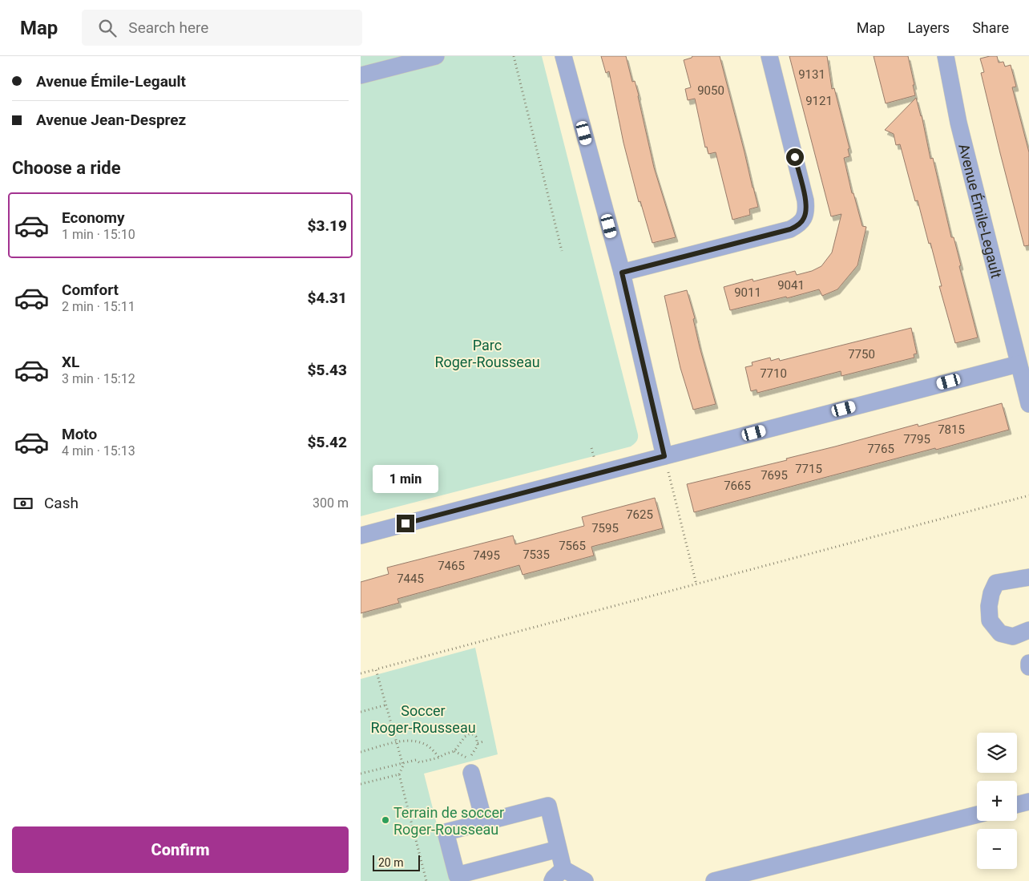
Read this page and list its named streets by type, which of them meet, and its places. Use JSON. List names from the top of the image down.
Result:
{
  "streets": {
    "street": ["Avenue Émile-Legault"]
  },
  "parks": ["Parc Roger-Rousseau", "Soccer Roger-Rousseau"],
  "places": ["Terrain de soccer Roger-Rousseau"],
  "house_numbers": [
    "9131",
    "9050",
    "9121",
    "9041",
    "9011",
    "7750",
    "7710",
    "7815",
    "7795",
    "7765",
    "7715",
    "7695",
    "7665",
    "7625",
    "7595",
    "7565",
    "7535",
    "7495",
    "7465",
    "7445"
  ],
  "scale_bar": "20 m",
  "page": {
    "header": "Map",
    "search": "Search here",
    "nav": ["Map", "Layers", "Share"],
    "banner": ["Avenue Émile-Legault", "Avenue Jean-Desprez"],
    "heading": "Choose a ride",
    "list": [
      {
        "name": "Economy",
        "note": "1 min · 15:10",
        "value": "$3.19"
      },
      {
        "name": "Comfort",
        "note": "2 min · 15:11",
        "value": "$4.31"
      },
      {
        "name": "XL",
        "note": "3 min · 15:12",
        "value": "$5.43"
      },
      {
        "name": "Moto",
        "note": "4 min · 15:13",
        "value": "$5.42"
      }
    ],
    "bubble": "1 min",
    "pay": ["Cash", "300 m"],
    "map_buttons": ["+", "−"],
    "buttons": "Confirm",
    "scale": "20 m"
  }
}
